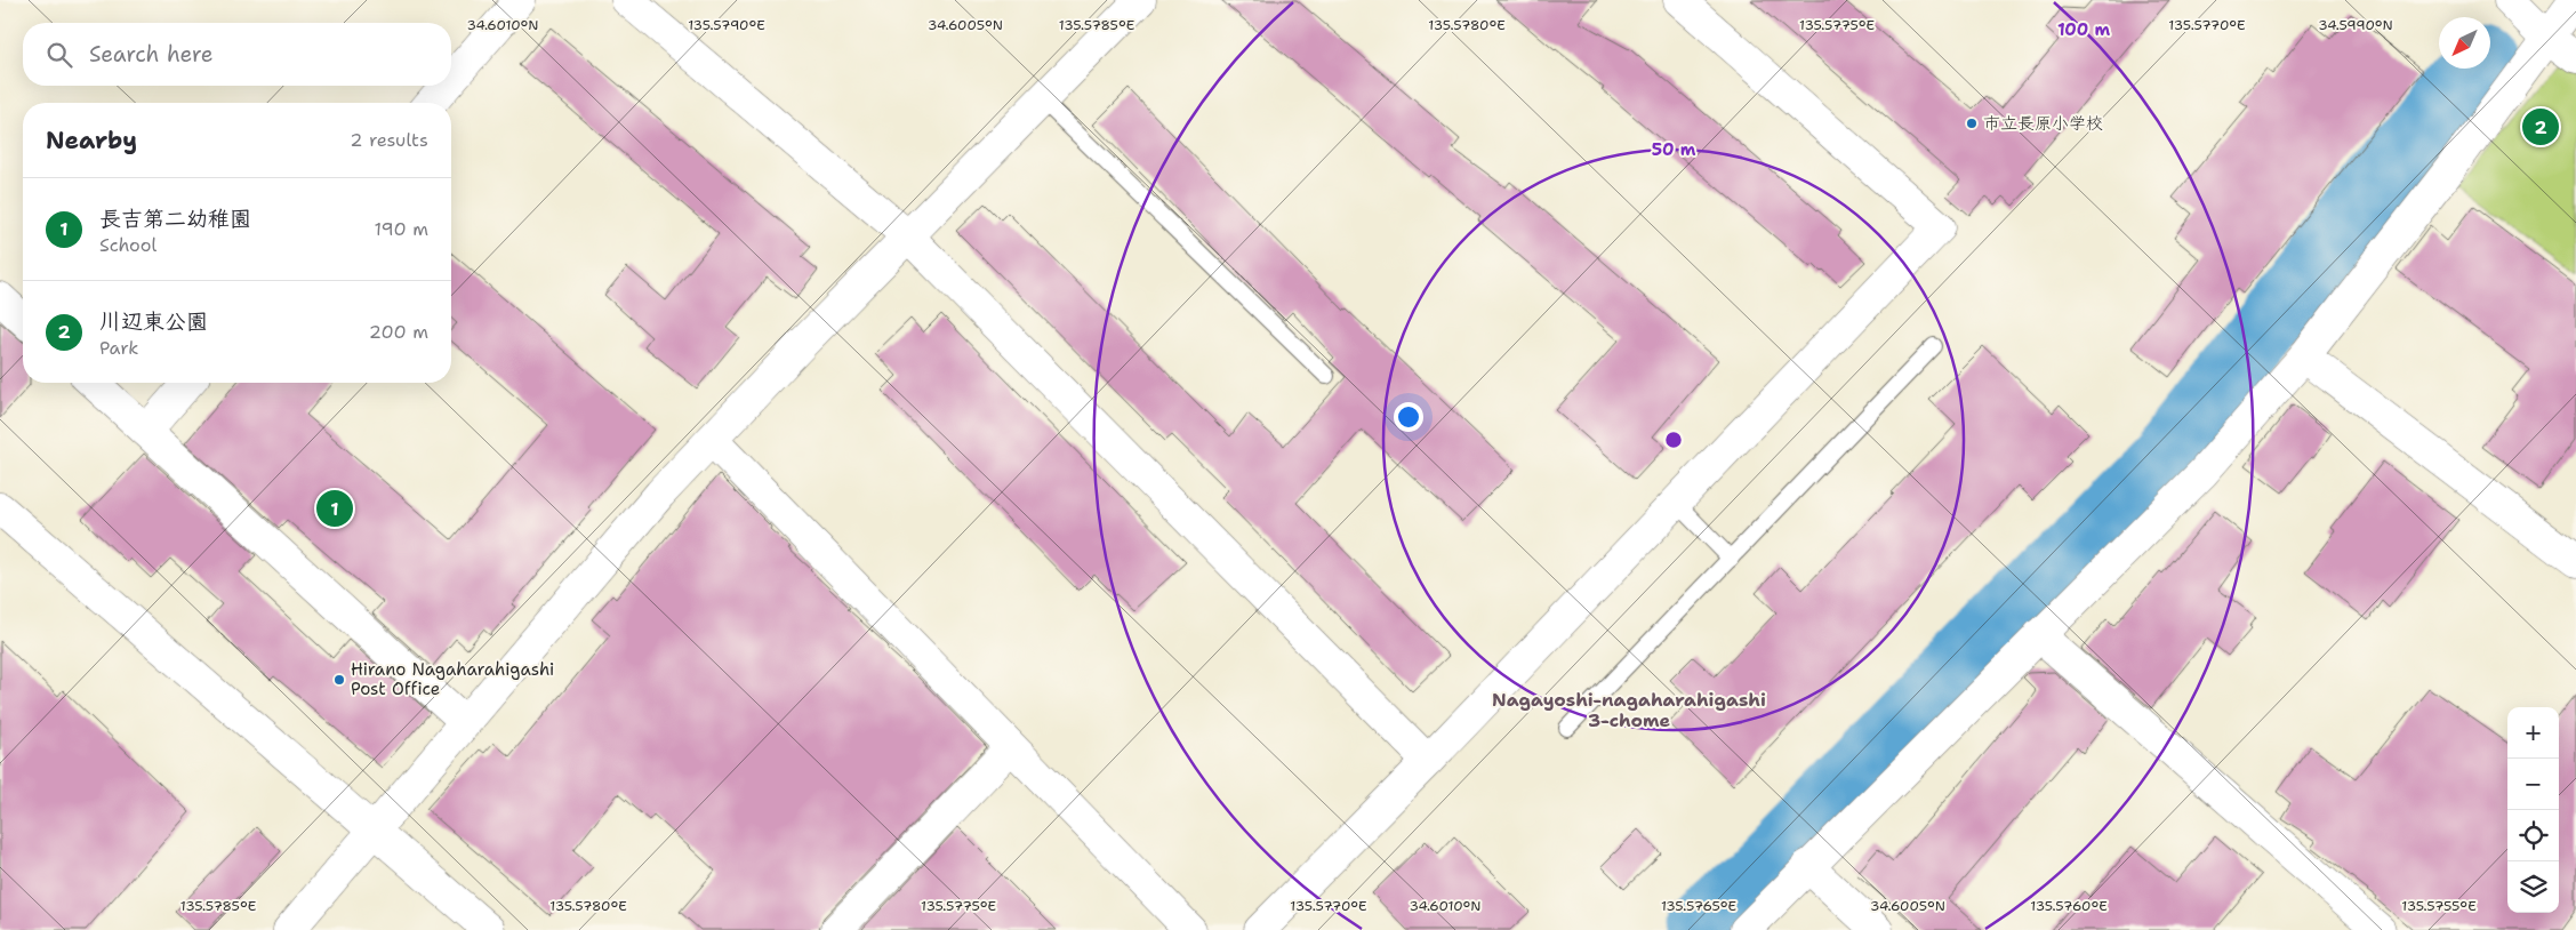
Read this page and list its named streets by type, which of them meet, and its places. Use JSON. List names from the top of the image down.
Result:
{
  "districts": ["Nagayoshi-nagaharahigashi 3-chome"],
  "places": ["市立長原小学校", "Hirano Nagaharahigashi Post Office"],
  "north": "bottom left",
  "page": {
    "search": "Search here",
    "heading": ["Nearby", "2 results"],
    "pins": ["2", "1"],
    "list": [
      {
        "mark": "1",
        "name": "長吉第二幼稚園",
        "note": "School",
        "value": "190 m"
      },
      {
        "mark": "2",
        "name": "川辺東公園",
        "note": "Park",
        "value": "200 m"
      }
    ],
    "map_buttons": ["+", "−"]
  },
  "coordinates": [
    "34.5990°N",
    "34.6005°N",
    "34.6010°N",
    "135.5785°E",
    "135.5770°E",
    "135.5790°E",
    "135.5780°E",
    "135.5775°E",
    "135.5765°E",
    "135.5760°E",
    "135.5755°E"
  ],
  "rings": ["100 m", "50 m"]
}
